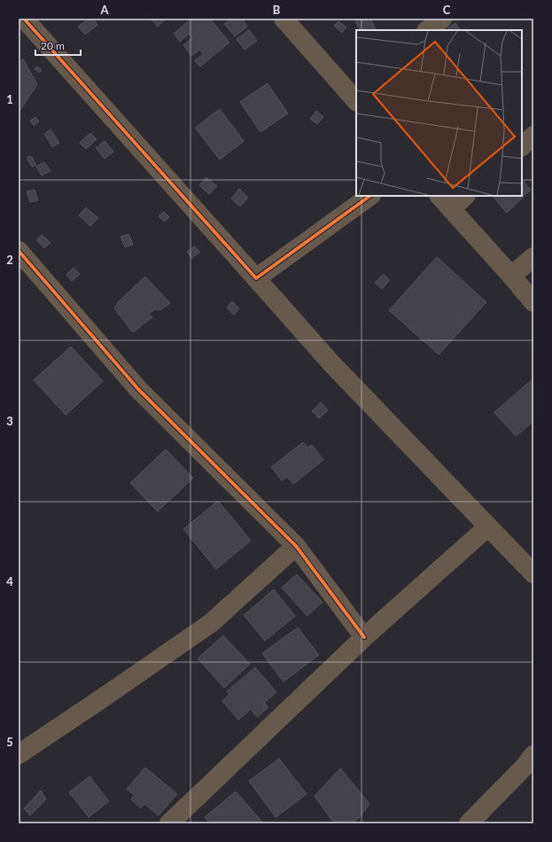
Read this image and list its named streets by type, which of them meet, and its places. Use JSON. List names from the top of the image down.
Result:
{
  "scale_bar": "20 m",
  "grid": {
    "columns": ["A", "B", "C"],
    "rows": [
      "1",
      "2",
      "3",
      "4",
      "5"
    ]
  }
}
